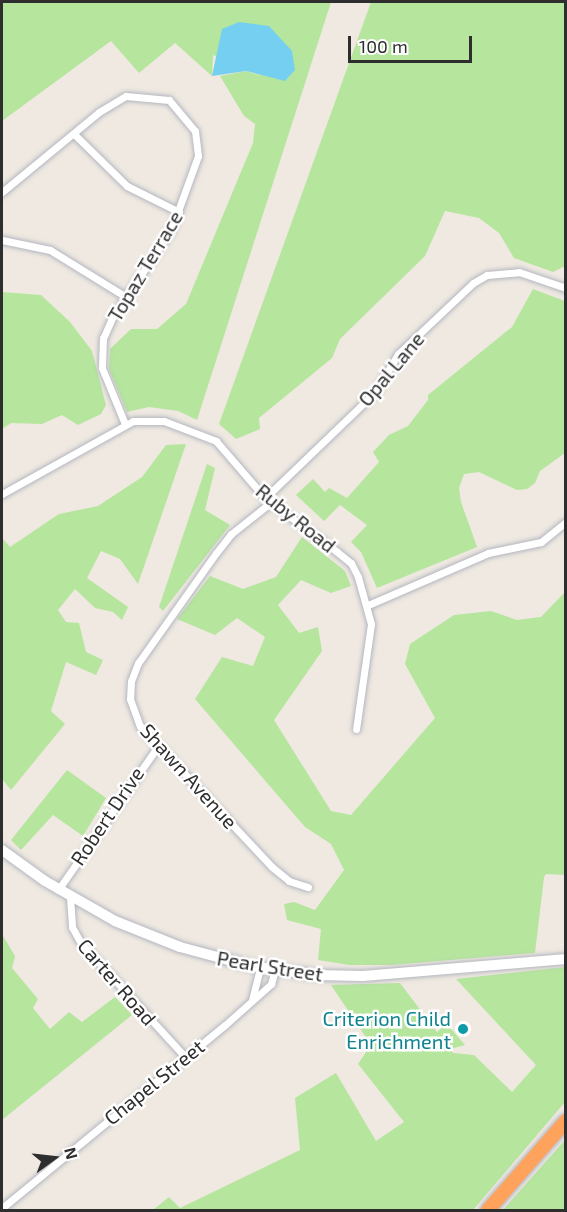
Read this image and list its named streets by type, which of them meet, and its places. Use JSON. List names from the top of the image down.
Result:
{
  "streets": {
    "main road": ["Pearl Street"],
    "street": [
      "Topaz Terrace",
      "Opal Lane",
      "Ruby Road",
      "Shawn Avenue",
      "Robert Drive",
      "Carter Road",
      "Chapel Street"
    ]
  },
  "crossings": [
    ["Topaz Terrace", "Ruby Road"],
    ["Opal Lane", "Ruby Road"],
    ["Opal Lane", "Shawn Avenue"],
    ["Ruby Road", "Shawn Avenue"],
    ["Shawn Avenue", "Robert Drive"],
    ["Robert Drive", "Pearl Street"],
    ["Pearl Street", "Carter Road"],
    ["Pearl Street", "Chapel Street"],
    ["Carter Road", "Chapel Street"]
  ],
  "places": ["Criterion Child Enrichment"],
  "scale_bar": "100 m",
  "north": "right"
}
